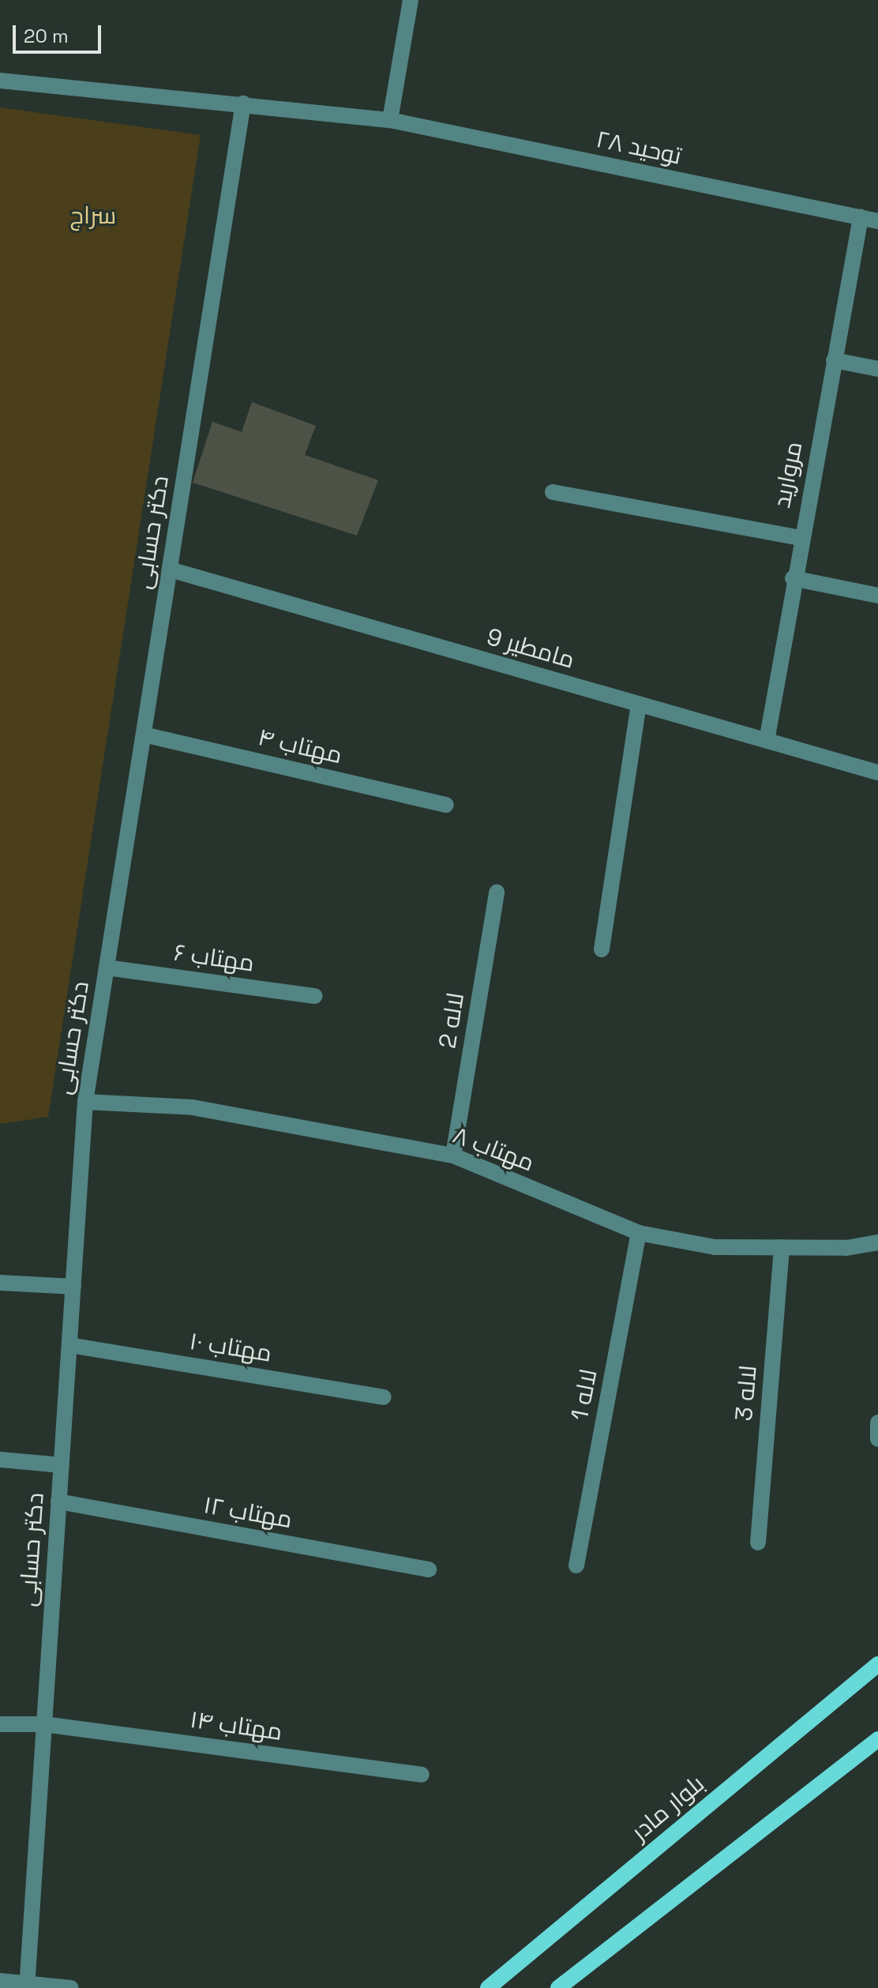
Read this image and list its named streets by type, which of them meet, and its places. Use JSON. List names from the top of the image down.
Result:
{
  "streets": {
    "main road": ["بلوار مادر"],
    "street": [
      "توحید ۲۸",
      "مروارید",
      "دکتر حسابی",
      "مامطیر 9",
      "مهتاب ۴",
      "مهتاب ۶",
      "لاله 2",
      "مهتاب ۸",
      "مهتاب ۱۰",
      "لاله 3",
      "لاله 1",
      "مهتاب ۱۲",
      "مهتاب ۱۴"
    ]
  },
  "crossings": [
    ["توحید ۲۸", "مروارید"],
    ["توحید ۲۸", "دکتر حسابی"],
    ["مروارید", "مامطیر 9"],
    ["دکتر حسابی", "مامطیر 9"],
    ["دکتر حسابی", "مهتاب ۴"],
    ["دکتر حسابی", "مهتاب ۶"],
    ["دکتر حسابی", "مهتاب ۸"],
    ["دکتر حسابی", "مهتاب ۱۰"],
    ["دکتر حسابی", "مهتاب ۱۲"],
    ["دکتر حسابی", "مهتاب ۱۴"],
    ["لاله 2", "مهتاب ۸"],
    ["مهتاب ۸", "لاله 3"],
    ["مهتاب ۸", "لاله 1"]
  ],
  "parks": ["سراج"],
  "scale_bar": "20 m"
}
